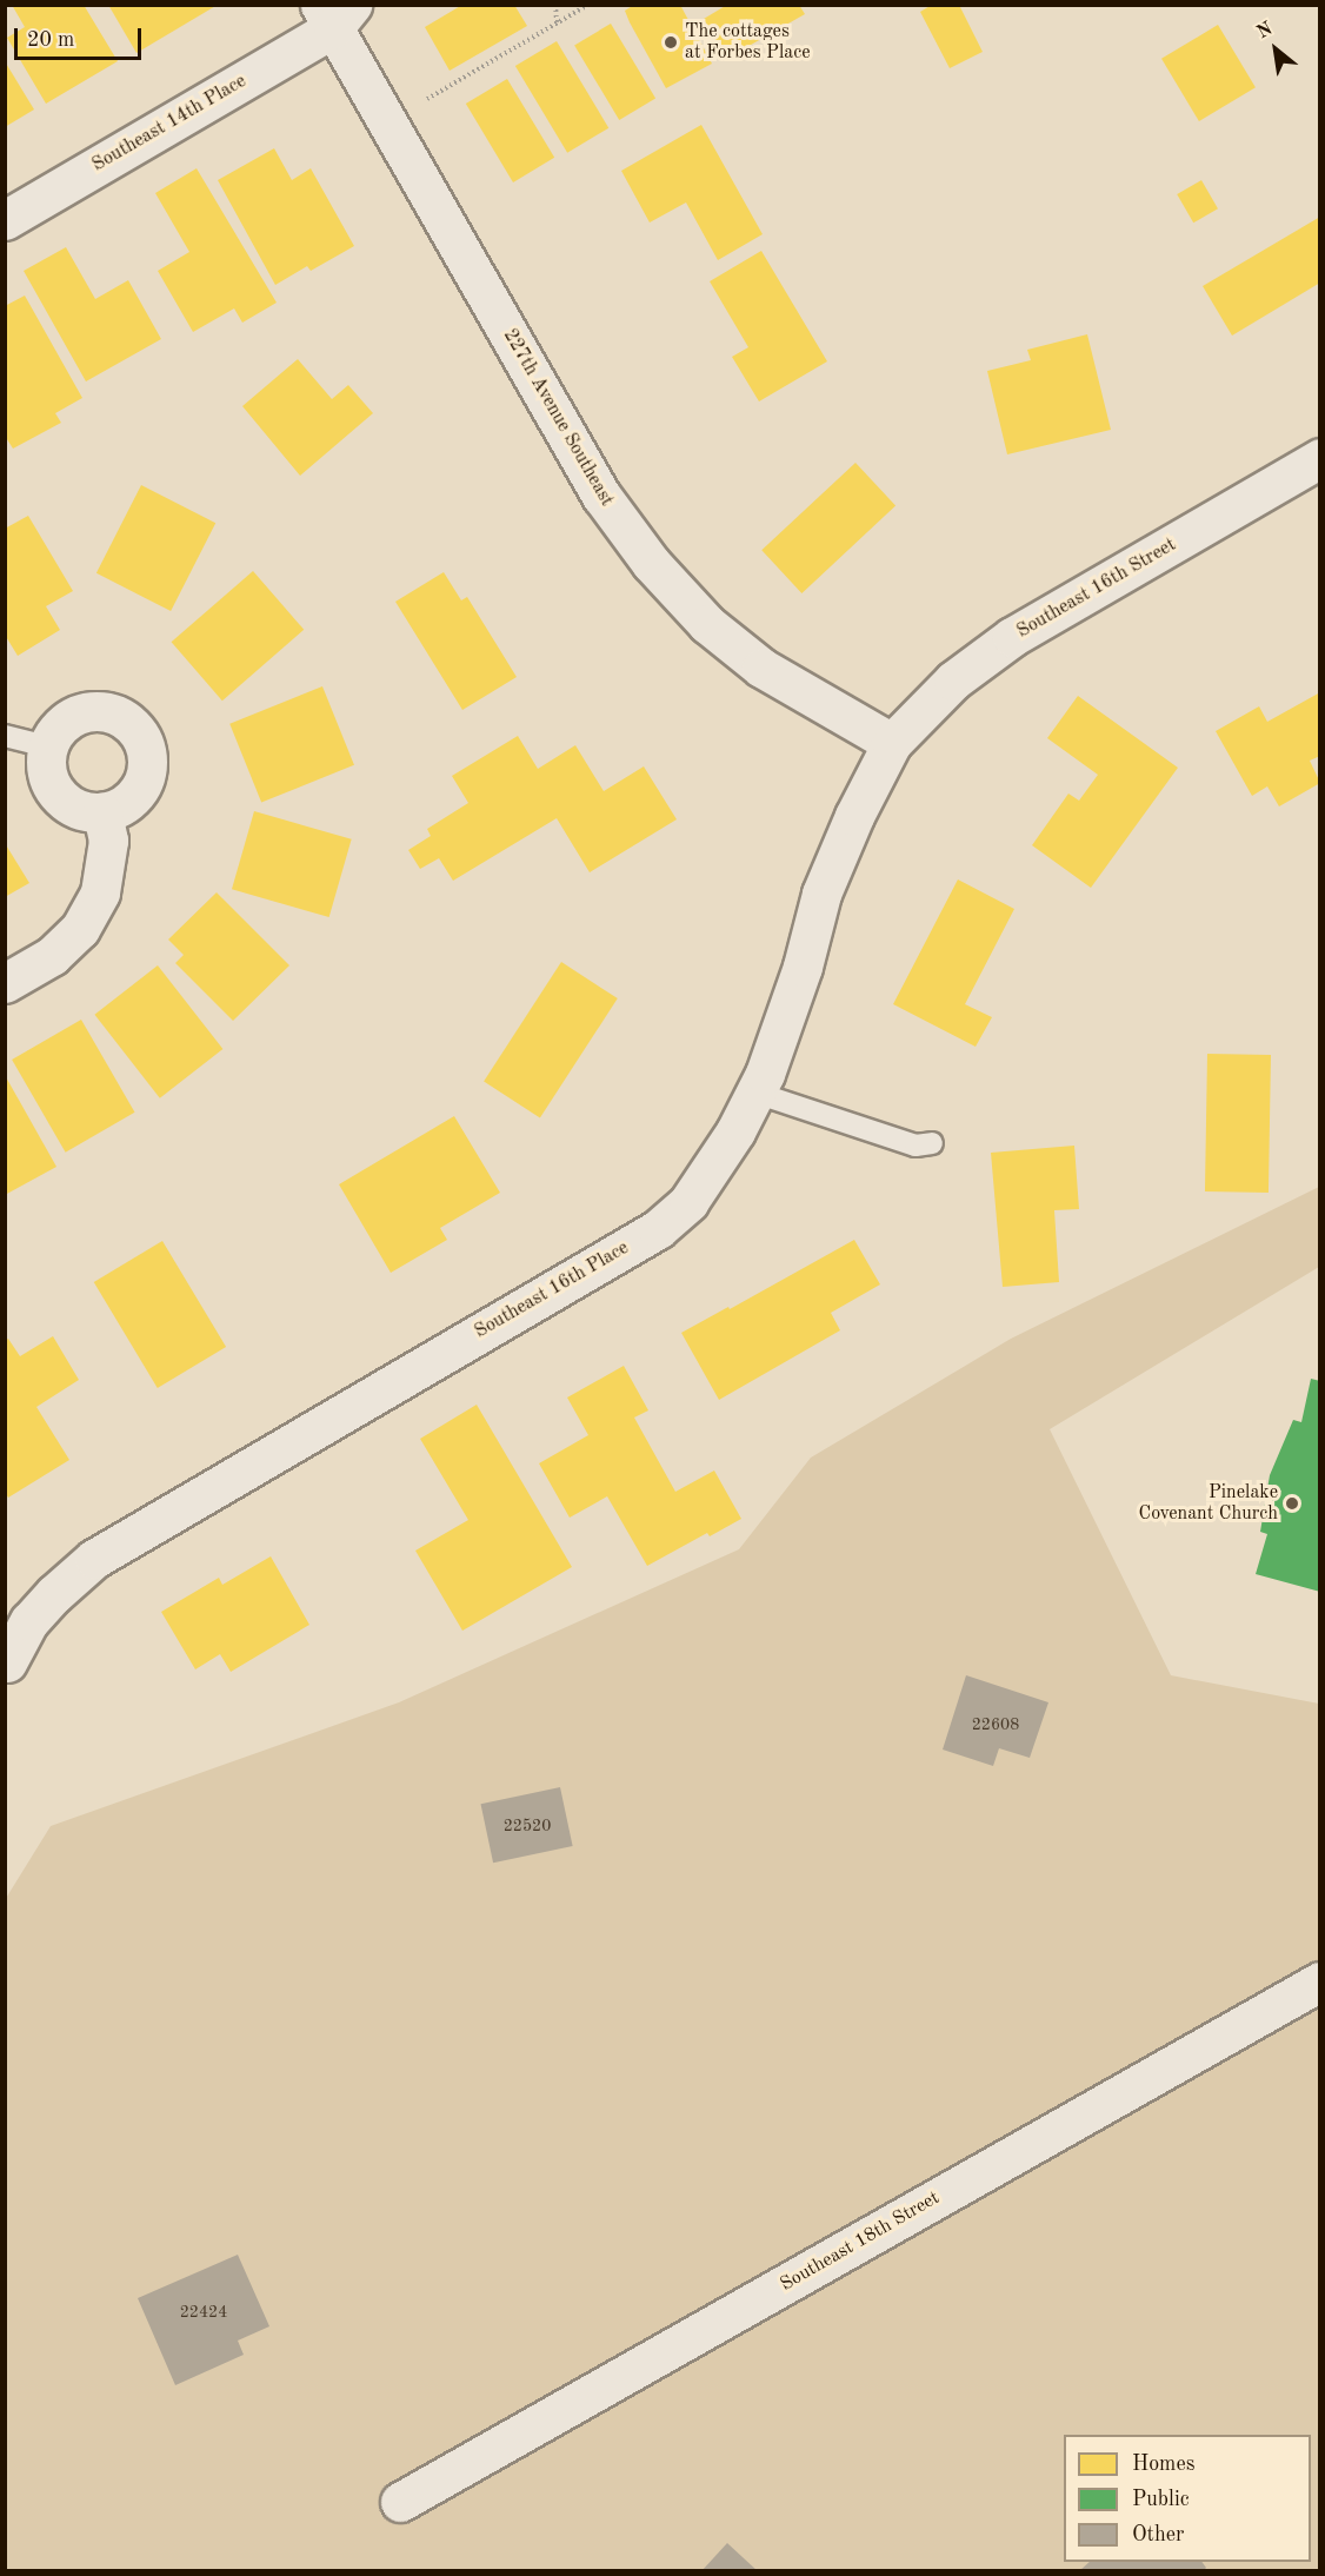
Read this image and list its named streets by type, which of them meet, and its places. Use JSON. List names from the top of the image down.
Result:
{
  "streets": {
    "street": [
      "Southeast 14th Place",
      "227th Avenue Southeast",
      "Southeast 16th Street",
      "Southeast 16th Place",
      "Southeast 18th Street"
    ]
  },
  "crossings": [
    ["Southeast 14th Place", "227th Avenue Southeast"],
    ["227th Avenue Southeast", "Southeast 16th Street"],
    ["227th Avenue Southeast", "Southeast 16th Place"],
    ["Southeast 16th Street", "Southeast 16th Place"]
  ],
  "places": ["The cottages at Forbes Place", "Pinelake Covenant Church"],
  "house_numbers": ["22608", "22520", "22424"],
  "legend": ["Homes", "Public", "Other"],
  "scale_bar": "20 m",
  "north": "top left"
}
